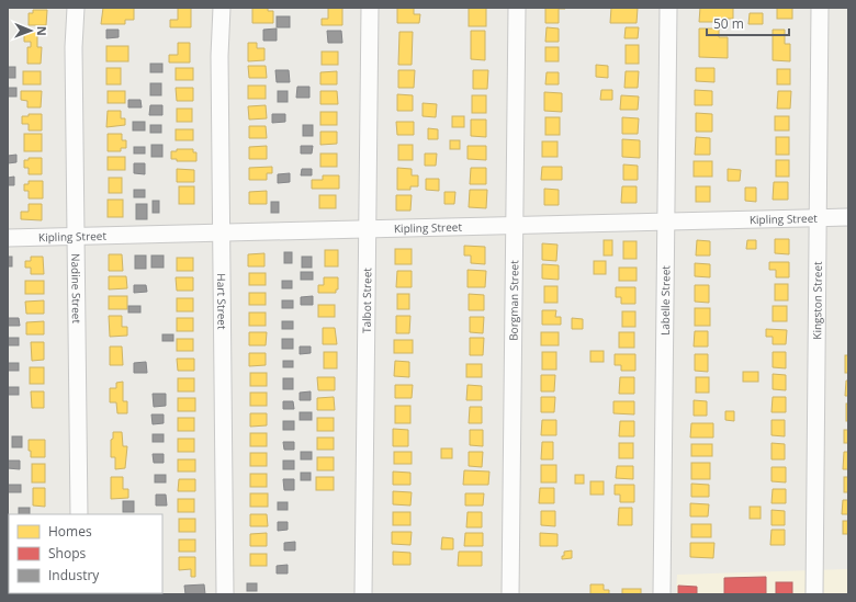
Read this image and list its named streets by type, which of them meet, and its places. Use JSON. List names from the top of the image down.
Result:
{
  "streets": {
    "street": [
      "Kipling Street",
      "Nadine Street",
      "Hart Street",
      "Talbot Street",
      "Borgman Street",
      "Labelle Street",
      "Kingston Street"
    ]
  },
  "crossings": [
    ["Kipling Street", "Nadine Street"],
    ["Kipling Street", "Hart Street"],
    ["Kipling Street", "Talbot Street"],
    ["Kipling Street", "Borgman Street"],
    ["Kipling Street", "Labelle Street"],
    ["Kipling Street", "Kingston Street"]
  ],
  "legend": ["Homes", "Shops", "Industry"],
  "scale_bar": "50 m",
  "north": "right"
}
